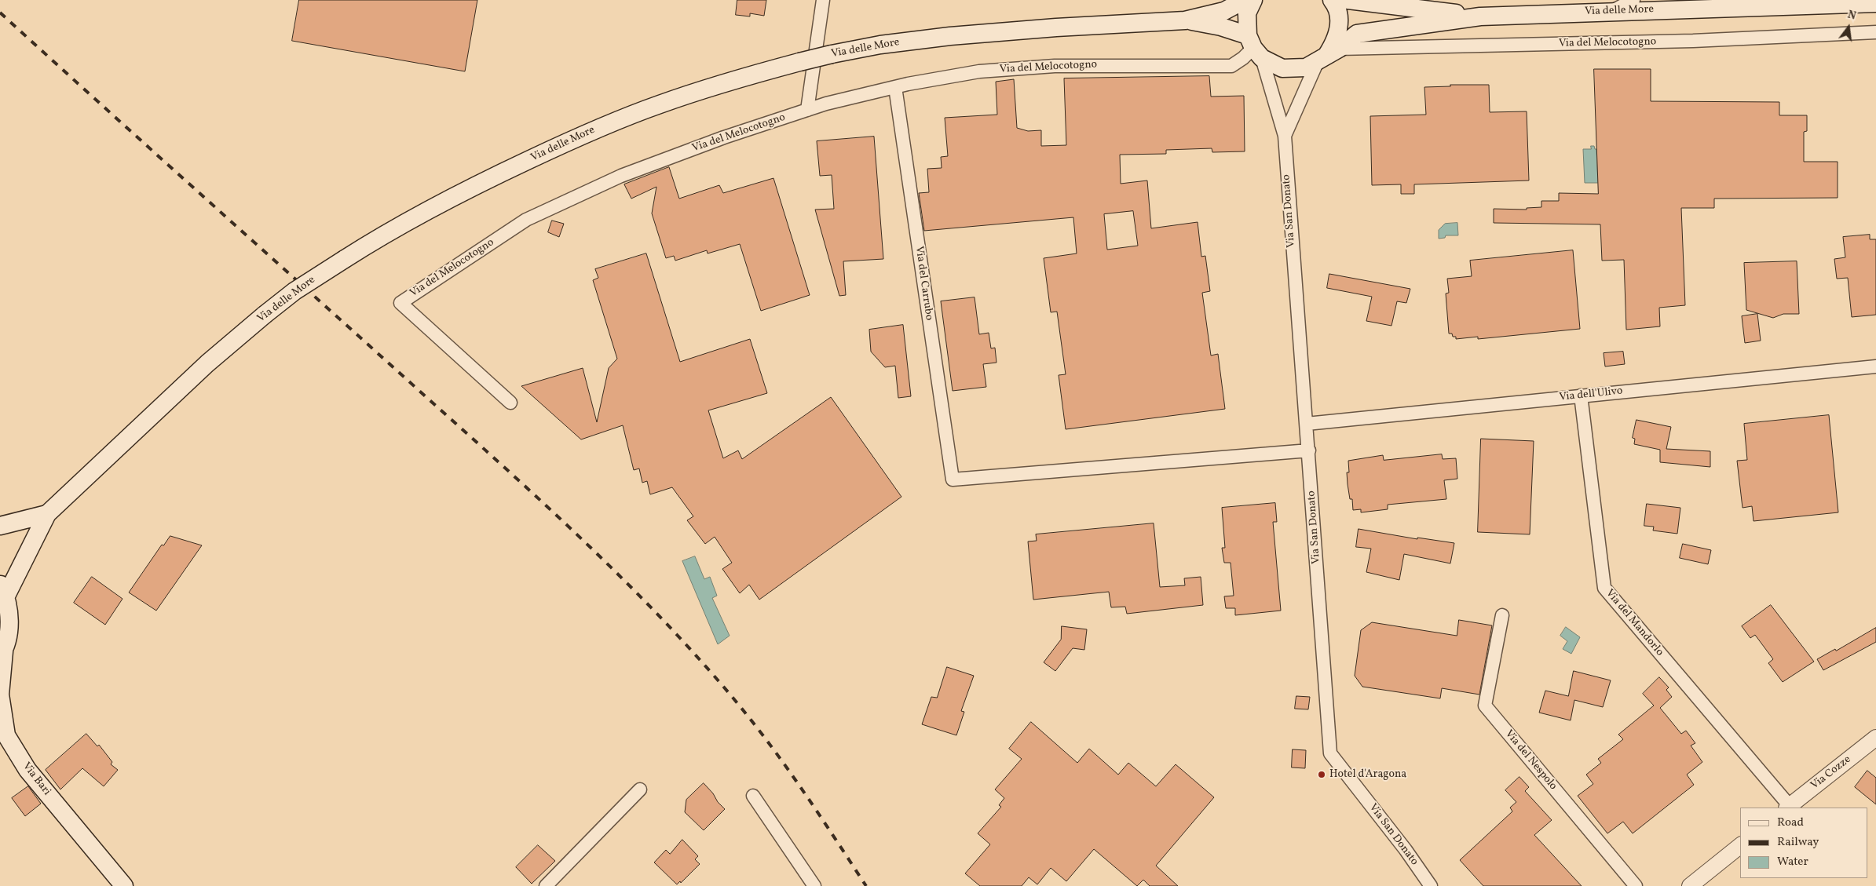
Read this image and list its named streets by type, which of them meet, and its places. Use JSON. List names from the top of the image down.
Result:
{
  "streets": {
    "main road": ["Via delle More", "Via Bari"],
    "street": [
      "Via del Melocotogno",
      "Via San Donato",
      "Via del Carrubo",
      "Via dell'Ulivo",
      "Via del Mandorlo",
      "Via del Nespolo",
      "Via Cozze"
    ]
  },
  "crossings": [
    ["Via del Melocotogno", "Via del Carrubo"],
    ["Via San Donato", "Via del Carrubo"],
    ["Via San Donato", "Via dell'Ulivo"],
    ["Via dell'Ulivo", "Via del Mandorlo"],
    ["Via del Mandorlo", "Via Cozze"]
  ],
  "places": ["Hotel d'Aragona"],
  "legend": ["Road", "Railway", "Water"],
  "north": "top"
}
